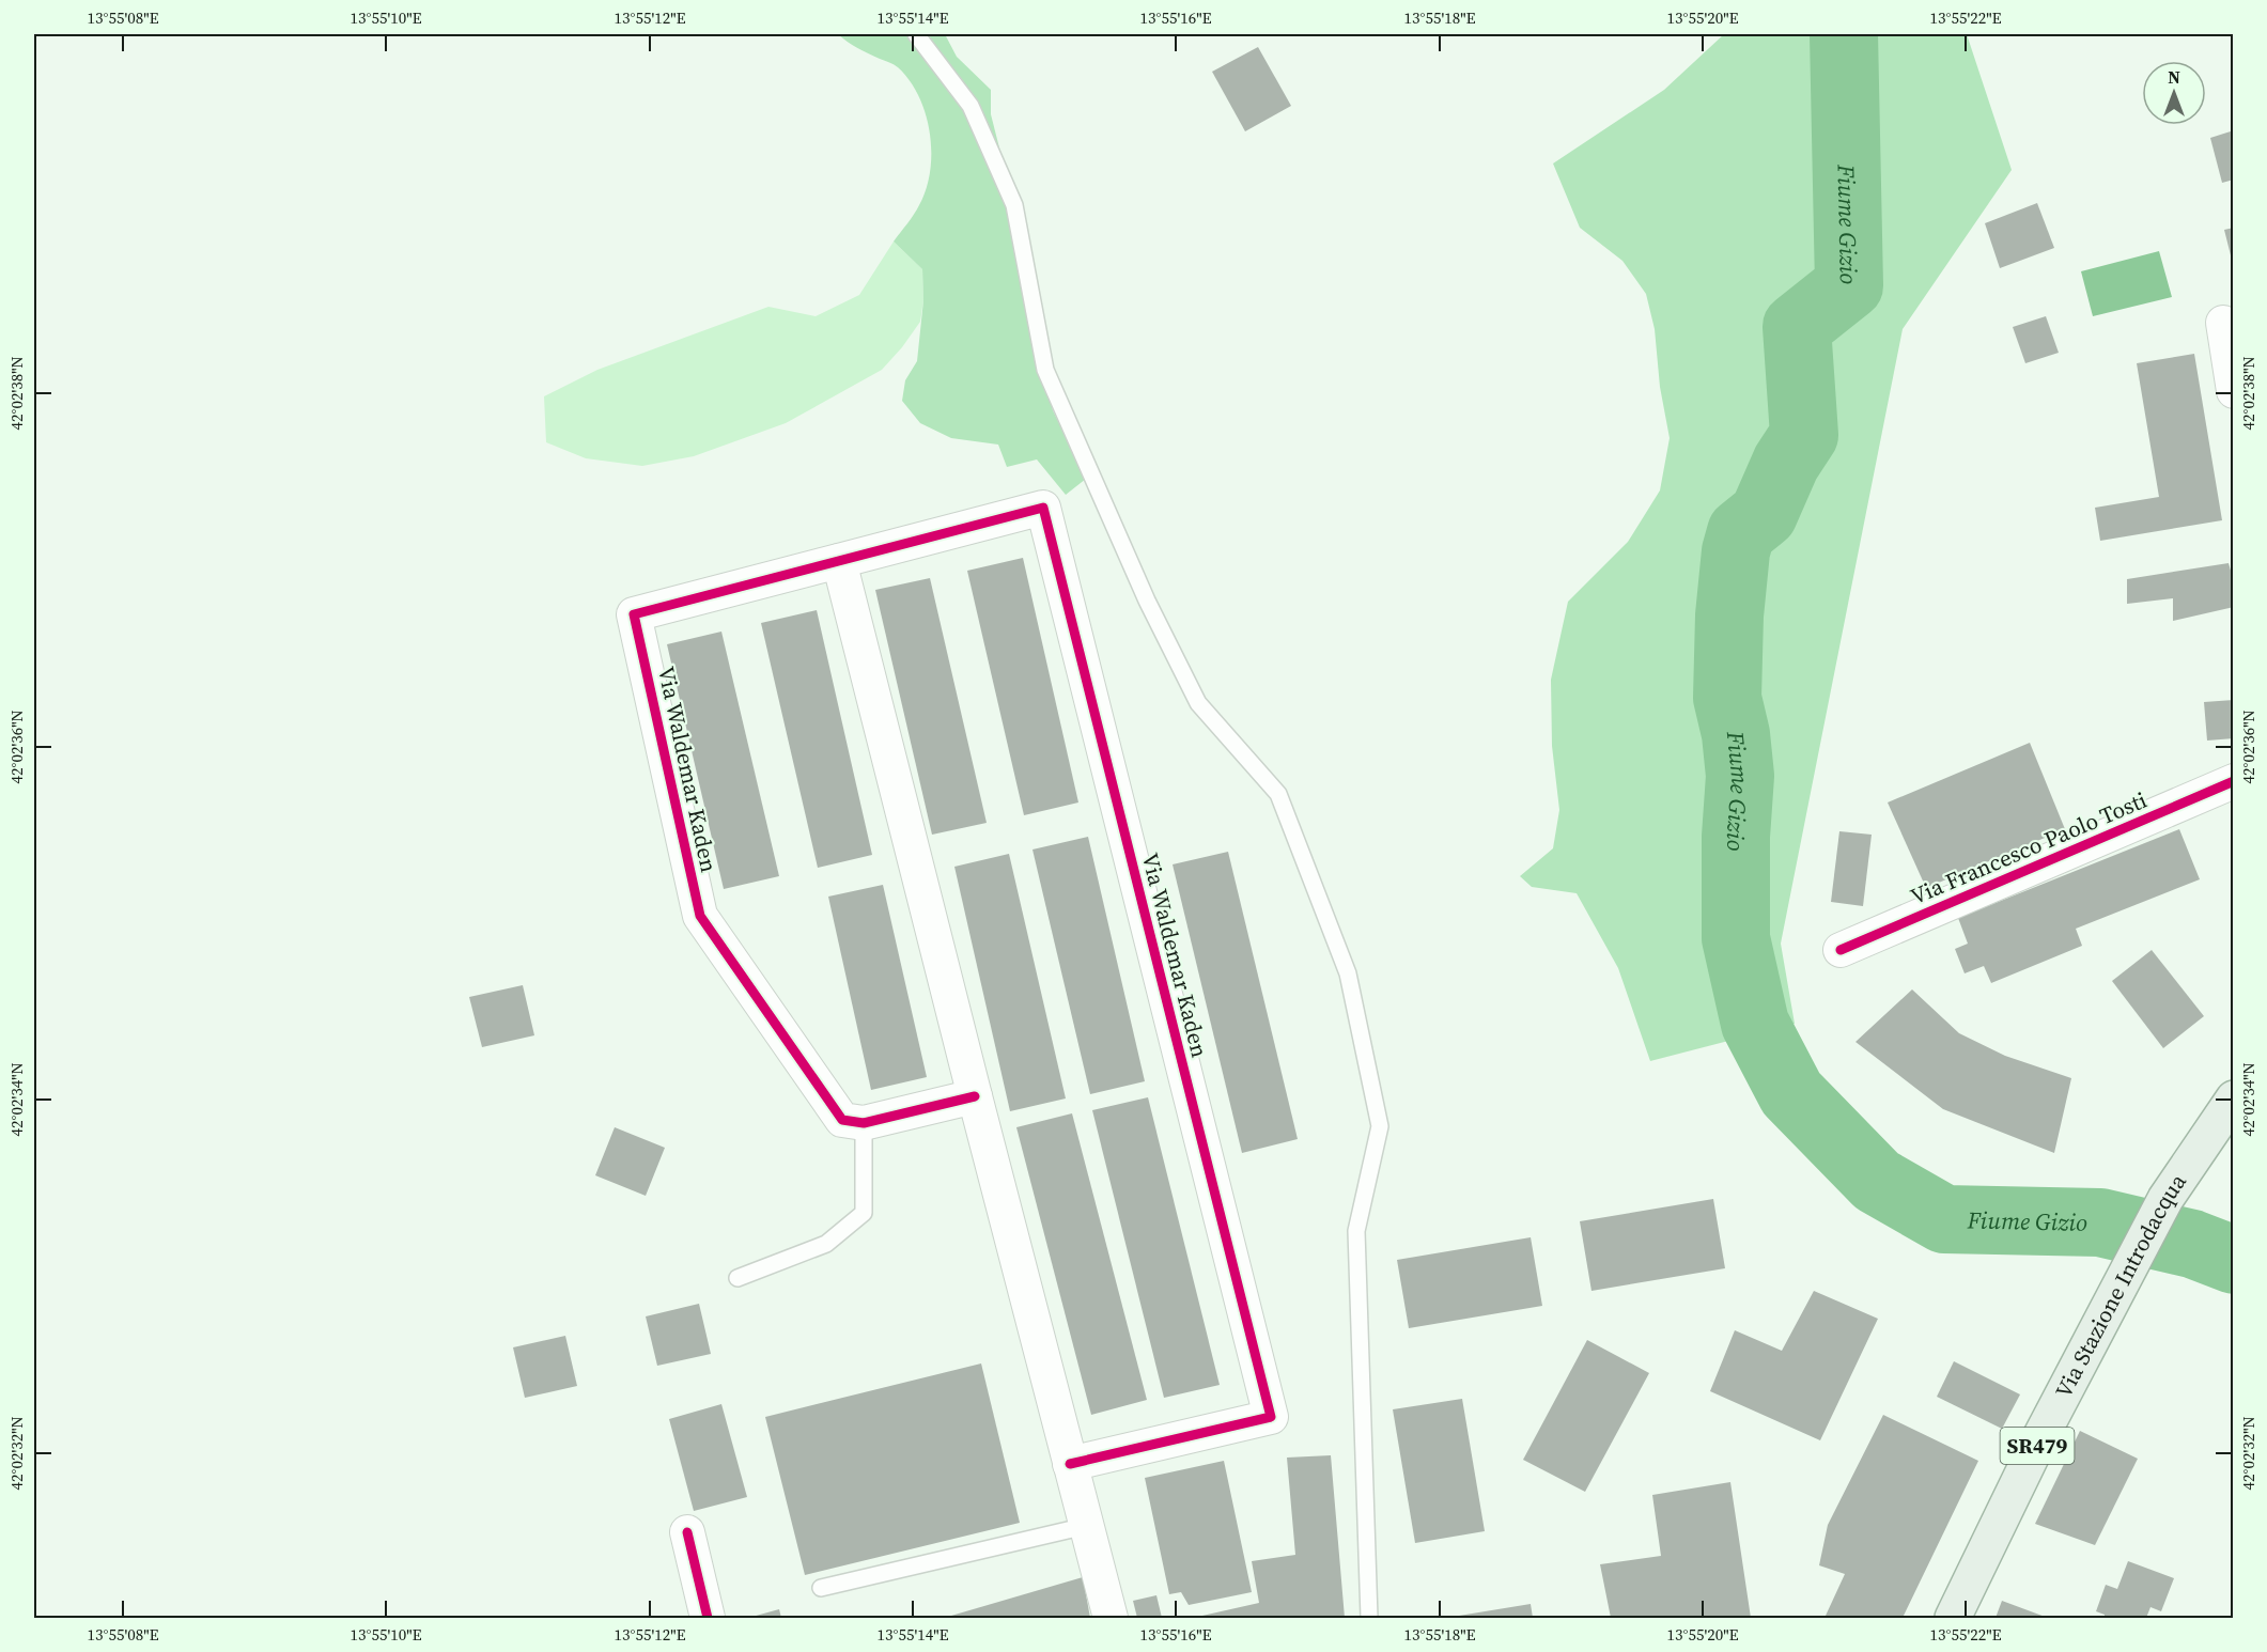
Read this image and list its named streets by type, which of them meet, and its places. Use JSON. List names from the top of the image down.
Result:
{
  "streets": {
    "main road": ["Via Stazione Introdacqua", "SR479"],
    "street": ["Via Waldemar Kaden", "Via Francesco Paolo Tosti"]
  },
  "water": ["Fiume Gizio"],
  "north": "top",
  "coordinates": [
    "13°55'08\"E",
    "13°55'10\"E",
    "13°55'12\"E",
    "13°55'14\"E",
    "13°55'16\"E",
    "13°55'18\"E",
    "13°55'20\"E",
    "13°55'22\"E",
    "42°02'38\"N",
    "42°02'36\"N",
    "42°02'34\"N",
    "42°02'32\"N"
  ]
}
